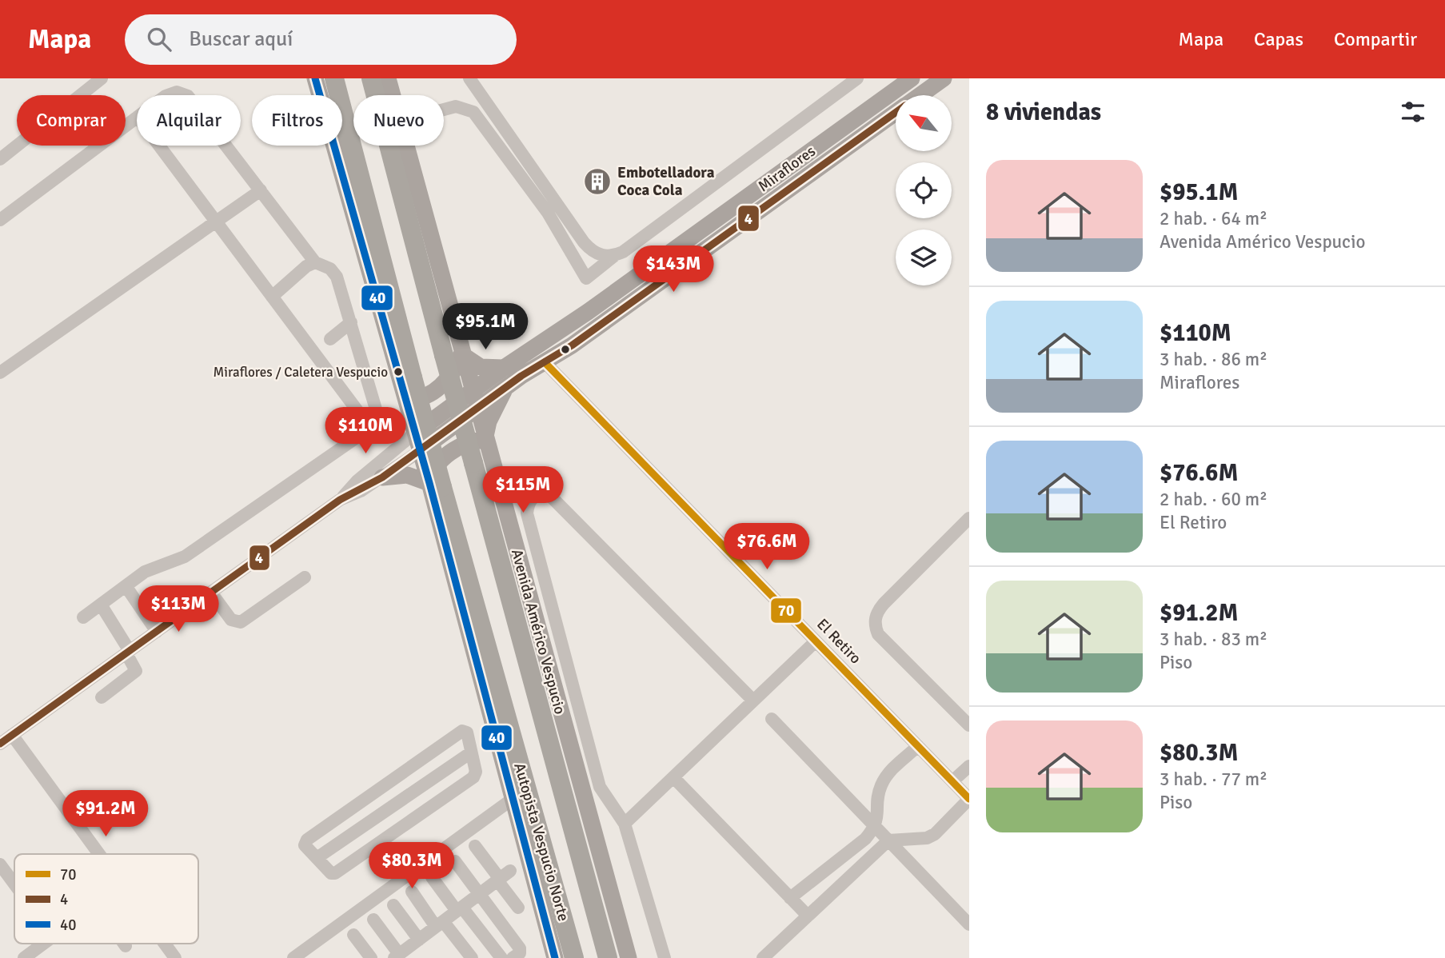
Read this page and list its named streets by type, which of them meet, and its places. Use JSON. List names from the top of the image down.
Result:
{
  "streets": {
    "highway": ["Autopista Vespucio Norte"],
    "main road": ["Miraflores", "Avenida Américo Vespucio"],
    "street": ["El Retiro"]
  },
  "crossings": [
    ["Miraflores", "Avenida Américo Vespucio"],
    ["Miraflores", "El Retiro"]
  ],
  "places": {
    "building": ["Embotelladora Coca Cola"],
    "other": ["Miraflores / Caletera Vespucio"]
  },
  "lines": ["transit line 40", "transit line 4", "transit line 70"],
  "legend": ["70", "4", "40"],
  "north": "top left",
  "page": {
    "header": "Mapa",
    "search": "Buscar aquí",
    "nav": ["Mapa", "Capas", "Compartir"],
    "heading": "8 viviendas",
    "chip": [
      "Comprar",
      "Alquilar",
      "Filtros",
      "Nuevo"
    ],
    "list": [
      {
        "name": "$95.1M",
        "note": "2 hab. · 64 m² · Avenida Américo Vespucio"
      },
      {
        "name": "$110M",
        "note": "3 hab. · 86 m² · Miraflores"
      },
      {
        "name": "$76.6M",
        "note": "2 hab. · 60 m² · El Retiro"
      },
      {
        "name": "$91.2M",
        "note": "3 hab. · 83 m² · Piso"
      },
      {
        "name": "$80.3M",
        "note": "3 hab. · 77 m² · Piso"
      }
    ],
    "price": [
      "$143M",
      "$95.1M",
      "$110M",
      "$115M",
      "$76.6M",
      "$113M",
      "$91.2M",
      "$80.3M"
    ]
  }
}
